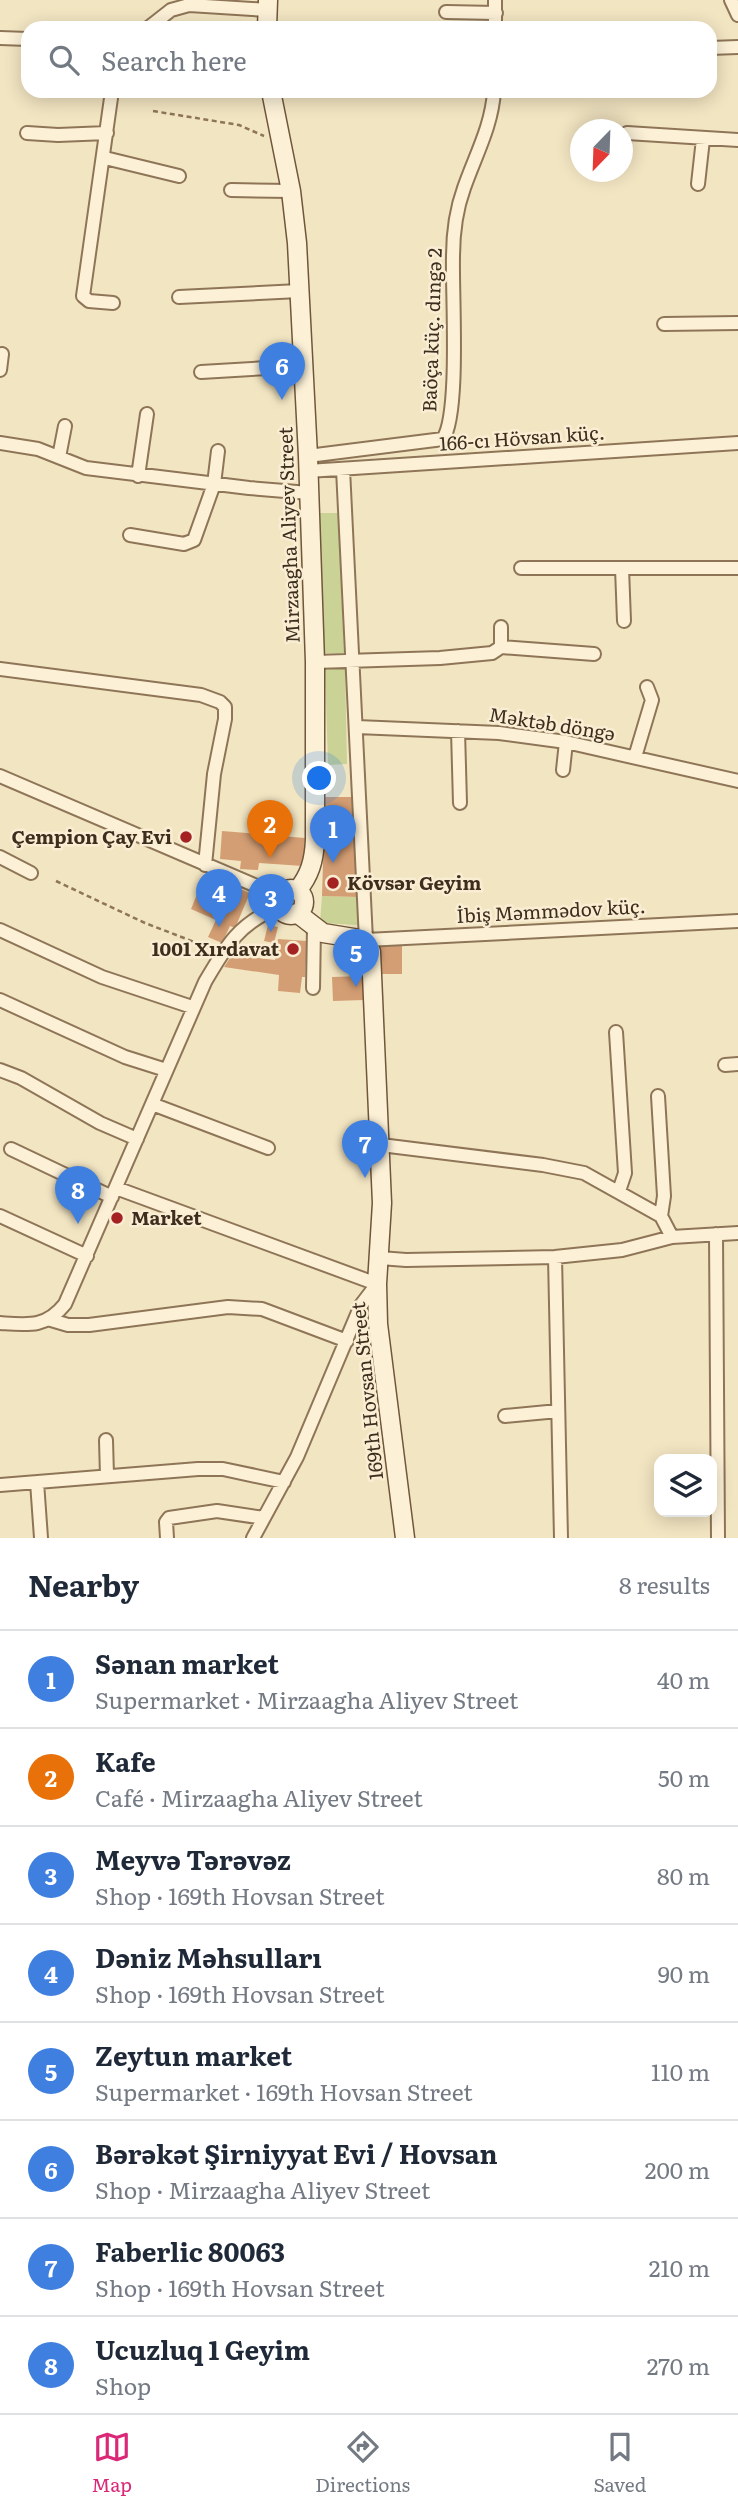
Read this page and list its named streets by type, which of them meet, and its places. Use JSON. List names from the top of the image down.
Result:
{
  "streets": {
    "street": [
      "Baöça küç. dıngə 2",
      "166-cı Hövsan küç.",
      "Mirzaagha Aliyev Street",
      "Məktəb döngə",
      "İbiş Məmmədov küç.",
      "169th Hovsan Street"
    ]
  },
  "crossings": [
    ["Baöça küç. dıngə 2", "166-cı Hövsan küç."],
    ["Baöça küç. dıngə 2", "Mirzaagha Aliyev Street"],
    ["166-cı Hövsan küç.", "Mirzaagha Aliyev Street"],
    ["İbiş Məmmədov küç.", "169th Hovsan Street"]
  ],
  "places": [
    "Çempion Çay Evi",
    "Kövsər Geyim",
    "1001 Xırdavat",
    "Market"
  ],
  "north": "bottom left",
  "page": {
    "search": "Search here",
    "pins": [
      "6",
      "2",
      "1",
      "4",
      "3",
      "5",
      "7",
      "8"
    ],
    "heading": ["Nearby", "8 results"],
    "list": [
      {
        "mark": "1",
        "name": "Sənan market",
        "note": "Supermarket · Mirzaagha Aliyev Street",
        "value": "40 m"
      },
      {
        "mark": "2",
        "name": "Kafe",
        "note": "Café · Mirzaagha Aliyev Street",
        "value": "50 m"
      },
      {
        "mark": "3",
        "name": "Meyvə Tərəvəz",
        "note": "Shop · 169th Hovsan Street",
        "value": "80 m"
      },
      {
        "mark": "4",
        "name": "Dəniz Məhsulları",
        "note": "Shop · 169th Hovsan Street",
        "value": "90 m"
      },
      {
        "mark": "5",
        "name": "Zeytun market",
        "note": "Supermarket · 169th Hovsan Street",
        "value": "110 m"
      },
      {
        "mark": "6",
        "name": "Bərəkət Şirniyyat Evi / Hovsan",
        "note": "Shop · Mirzaagha Aliyev Street",
        "value": "200 m"
      },
      {
        "mark": "7",
        "name": "Faberlic 80063",
        "note": "Shop · 169th Hovsan Street",
        "value": "210 m"
      },
      {
        "mark": "8",
        "name": "Ucuzluq 1 Geyim",
        "note": "Shop",
        "value": "270 m"
      }
    ],
    "nav": ["Map", "Directions", "Saved"]
  }
}
